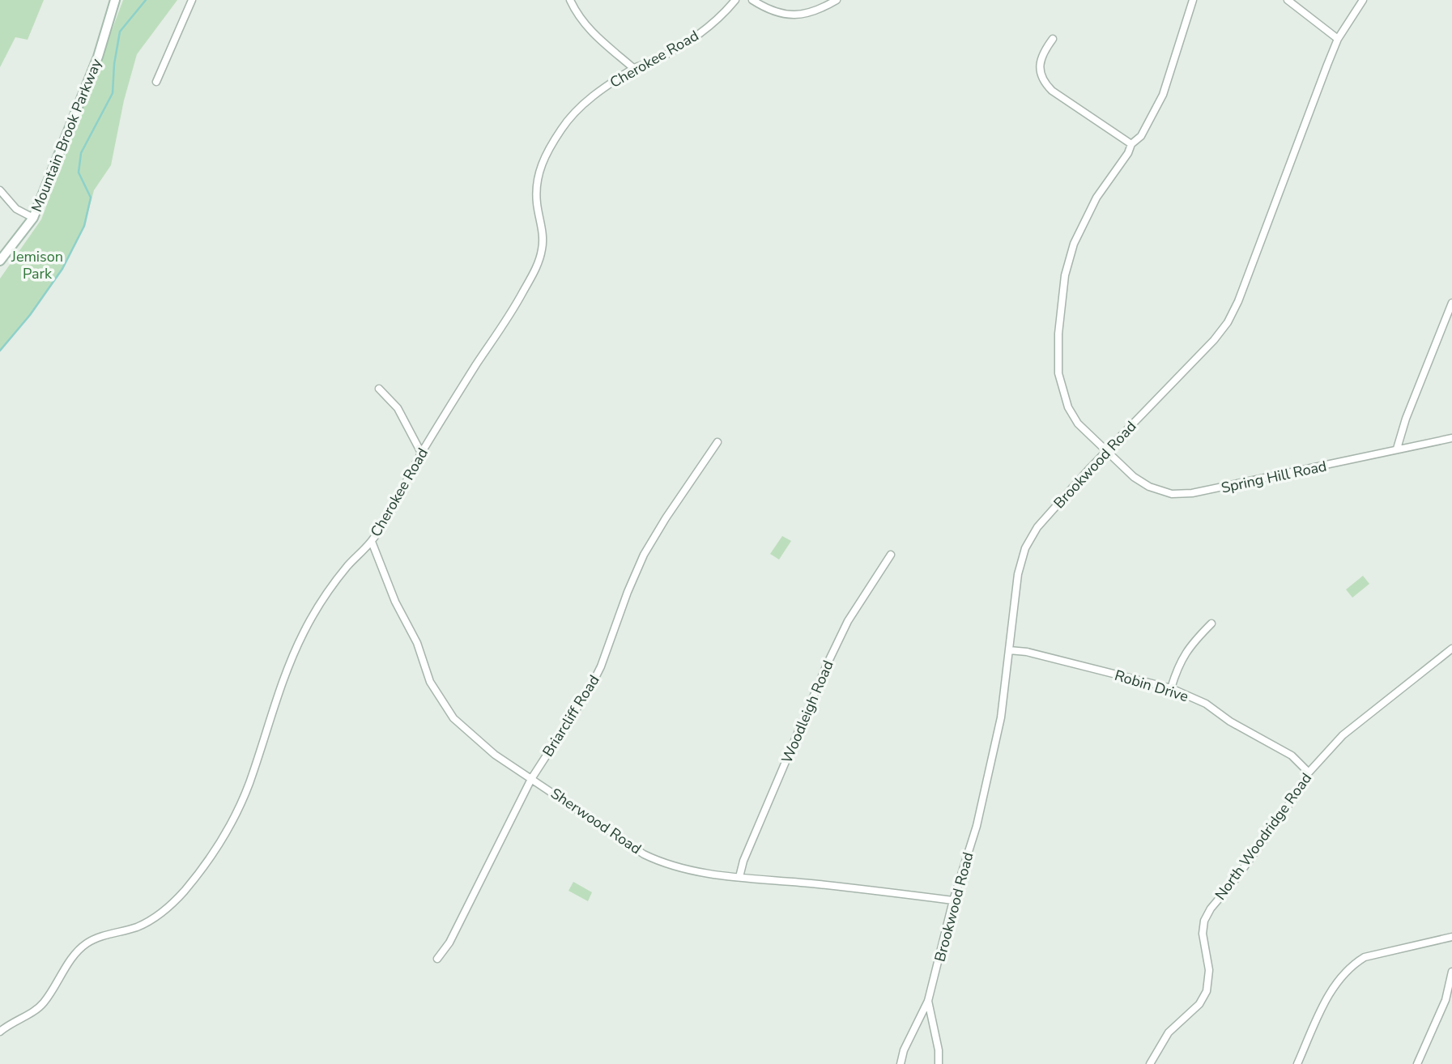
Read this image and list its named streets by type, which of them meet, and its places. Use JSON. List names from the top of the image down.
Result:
{
  "streets": {
    "main road": ["Mountain Brook Parkway"],
    "street": [
      "Cherokee Road",
      "Brookwood Road",
      "Spring Hill Road",
      "Robin Drive",
      "Woodleigh Road",
      "Briarcliff Road",
      "Sherwood Road",
      "North Woodridge Road"
    ]
  },
  "crossings": [
    ["Cherokee Road", "Sherwood Road"],
    ["Brookwood Road", "Spring Hill Road"],
    ["Brookwood Road", "Robin Drive"],
    ["Brookwood Road", "Sherwood Road"],
    ["Robin Drive", "North Woodridge Road"],
    ["Woodleigh Road", "Sherwood Road"],
    ["Briarcliff Road", "Sherwood Road"]
  ],
  "parks": ["Jemison Park"]
}
